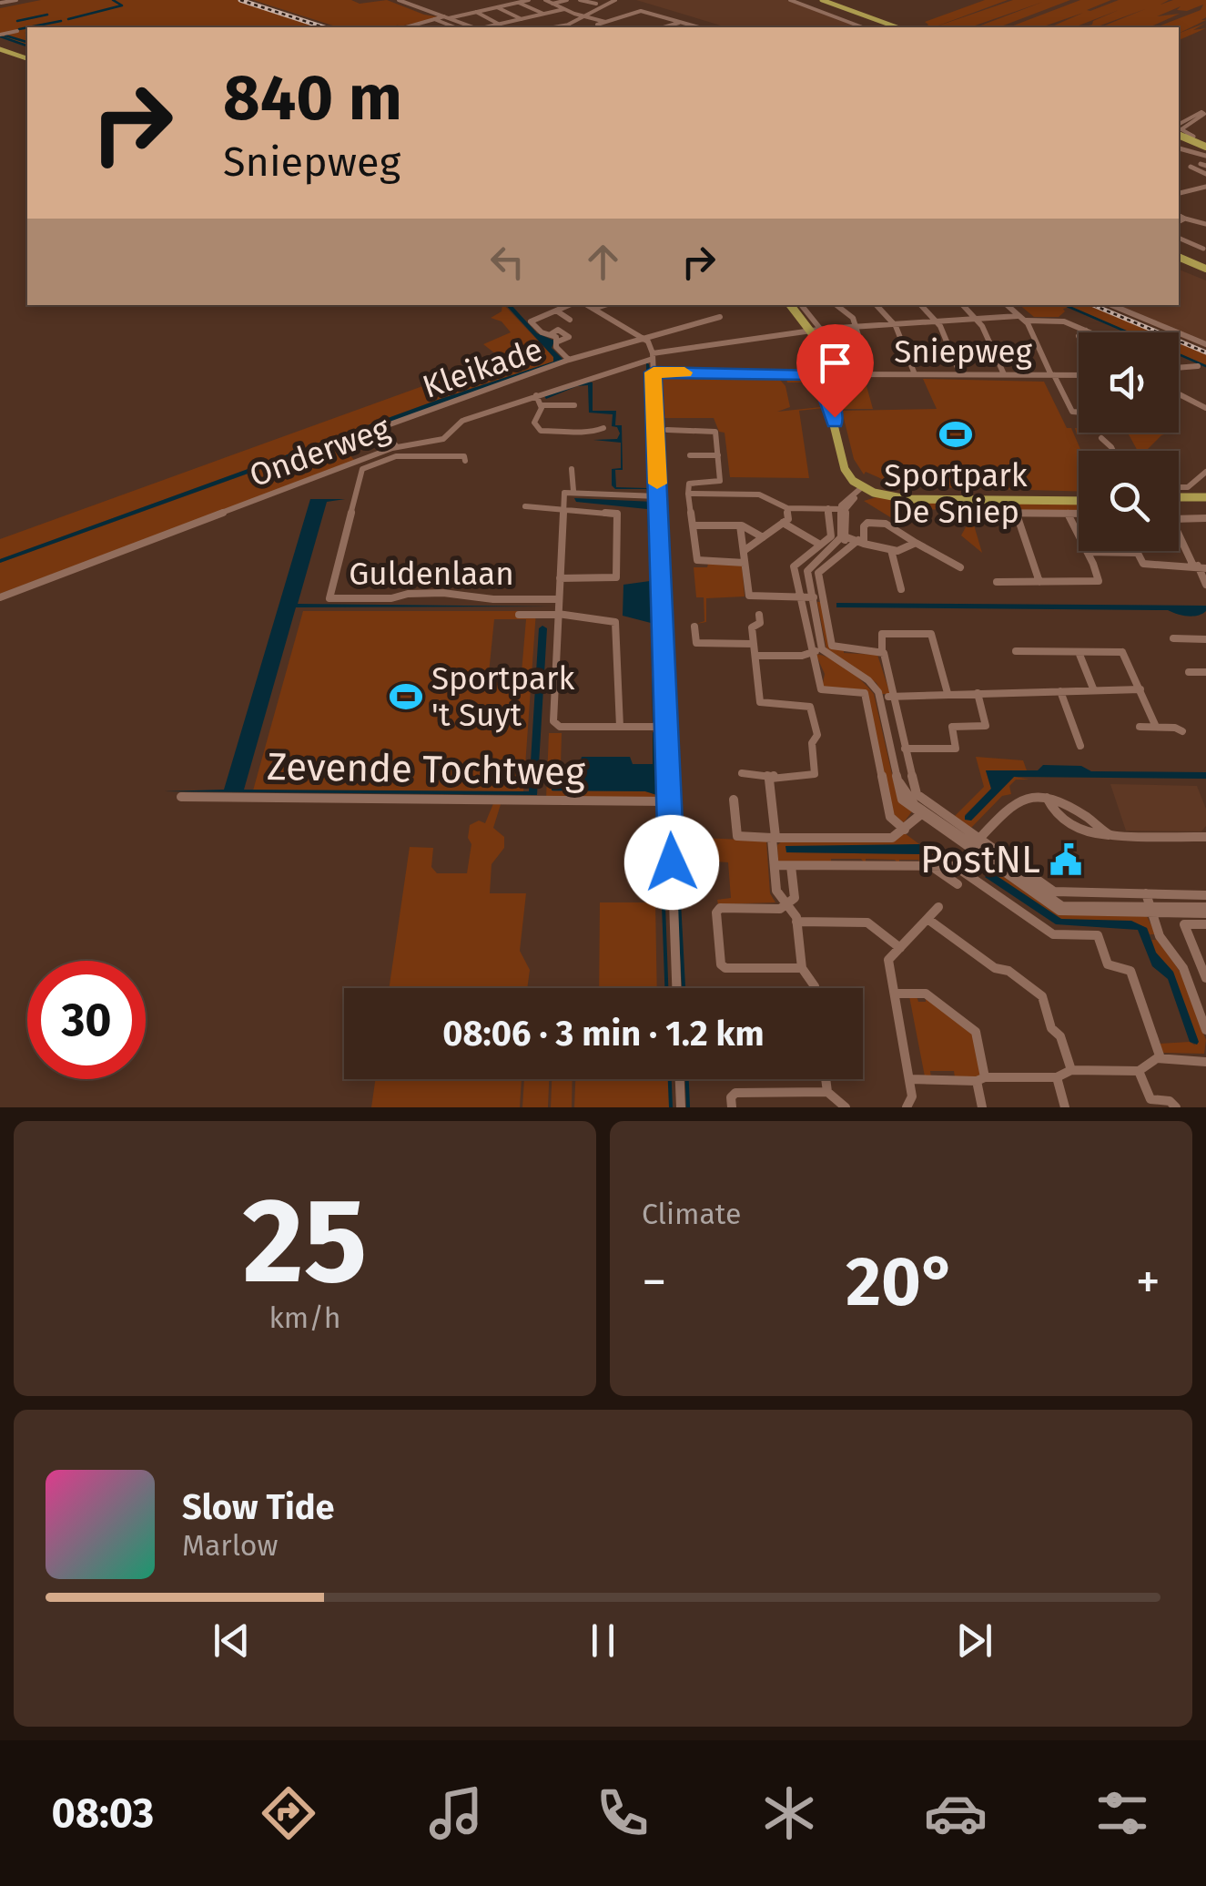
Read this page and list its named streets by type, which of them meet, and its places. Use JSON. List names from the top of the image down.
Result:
{
  "streets": {
    "street": [
      "Sniepweg",
      "Kleikade",
      "Onderweg",
      "Guldenlaan",
      "Zevende Tochtweg"
    ]
  },
  "crossings": [
    ["Kleikade", "Onderweg"]
  ],
  "places": {
    "sports": ["Sportpark De Sniep", "Sportpark 't Suyt"],
    "public building": ["PostNL"]
  },
  "page": {
    "turn": ["840 m", "Sniepweg"],
    "limit": "30",
    "trip": "08:06 · 3 min · 1.2 km",
    "tile": [
      ["25", "km/h"],
      "Climate"
    ],
    "heat": ["−", "20°", "+"],
    "song": ["Slow Tide", "Marlow"],
    "tabs": "08:03"
  }
}
